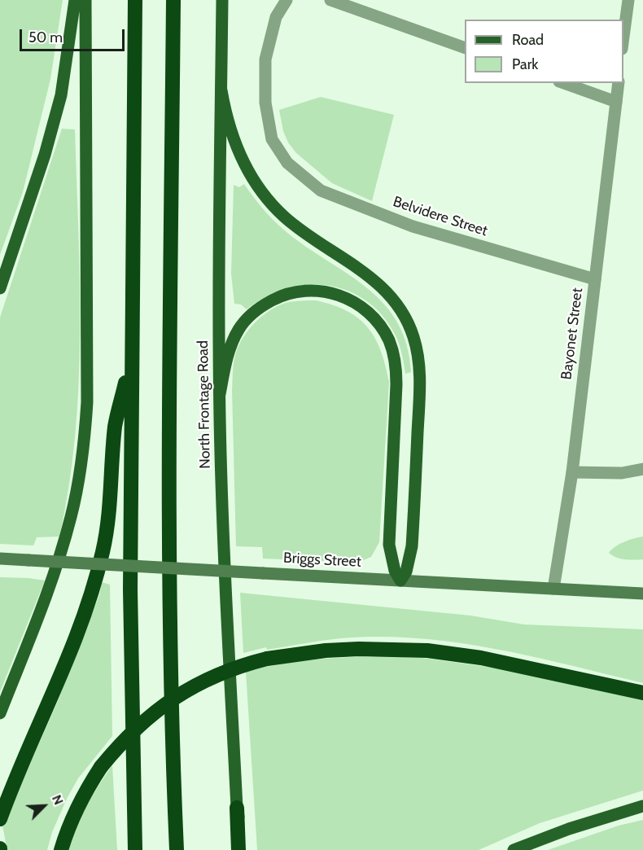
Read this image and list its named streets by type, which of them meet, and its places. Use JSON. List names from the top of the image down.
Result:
{
  "streets": {
    "main road": ["North Frontage Road", "Briggs Street"],
    "street": ["Belvidere Street", "Bayonet Street"]
  },
  "crossings": [
    ["Belvidere Street", "Bayonet Street"],
    ["Bayonet Street", "Briggs Street"]
  ],
  "legend": ["Road", "Park"],
  "scale_bar": "50 m",
  "north": "top right"
}
